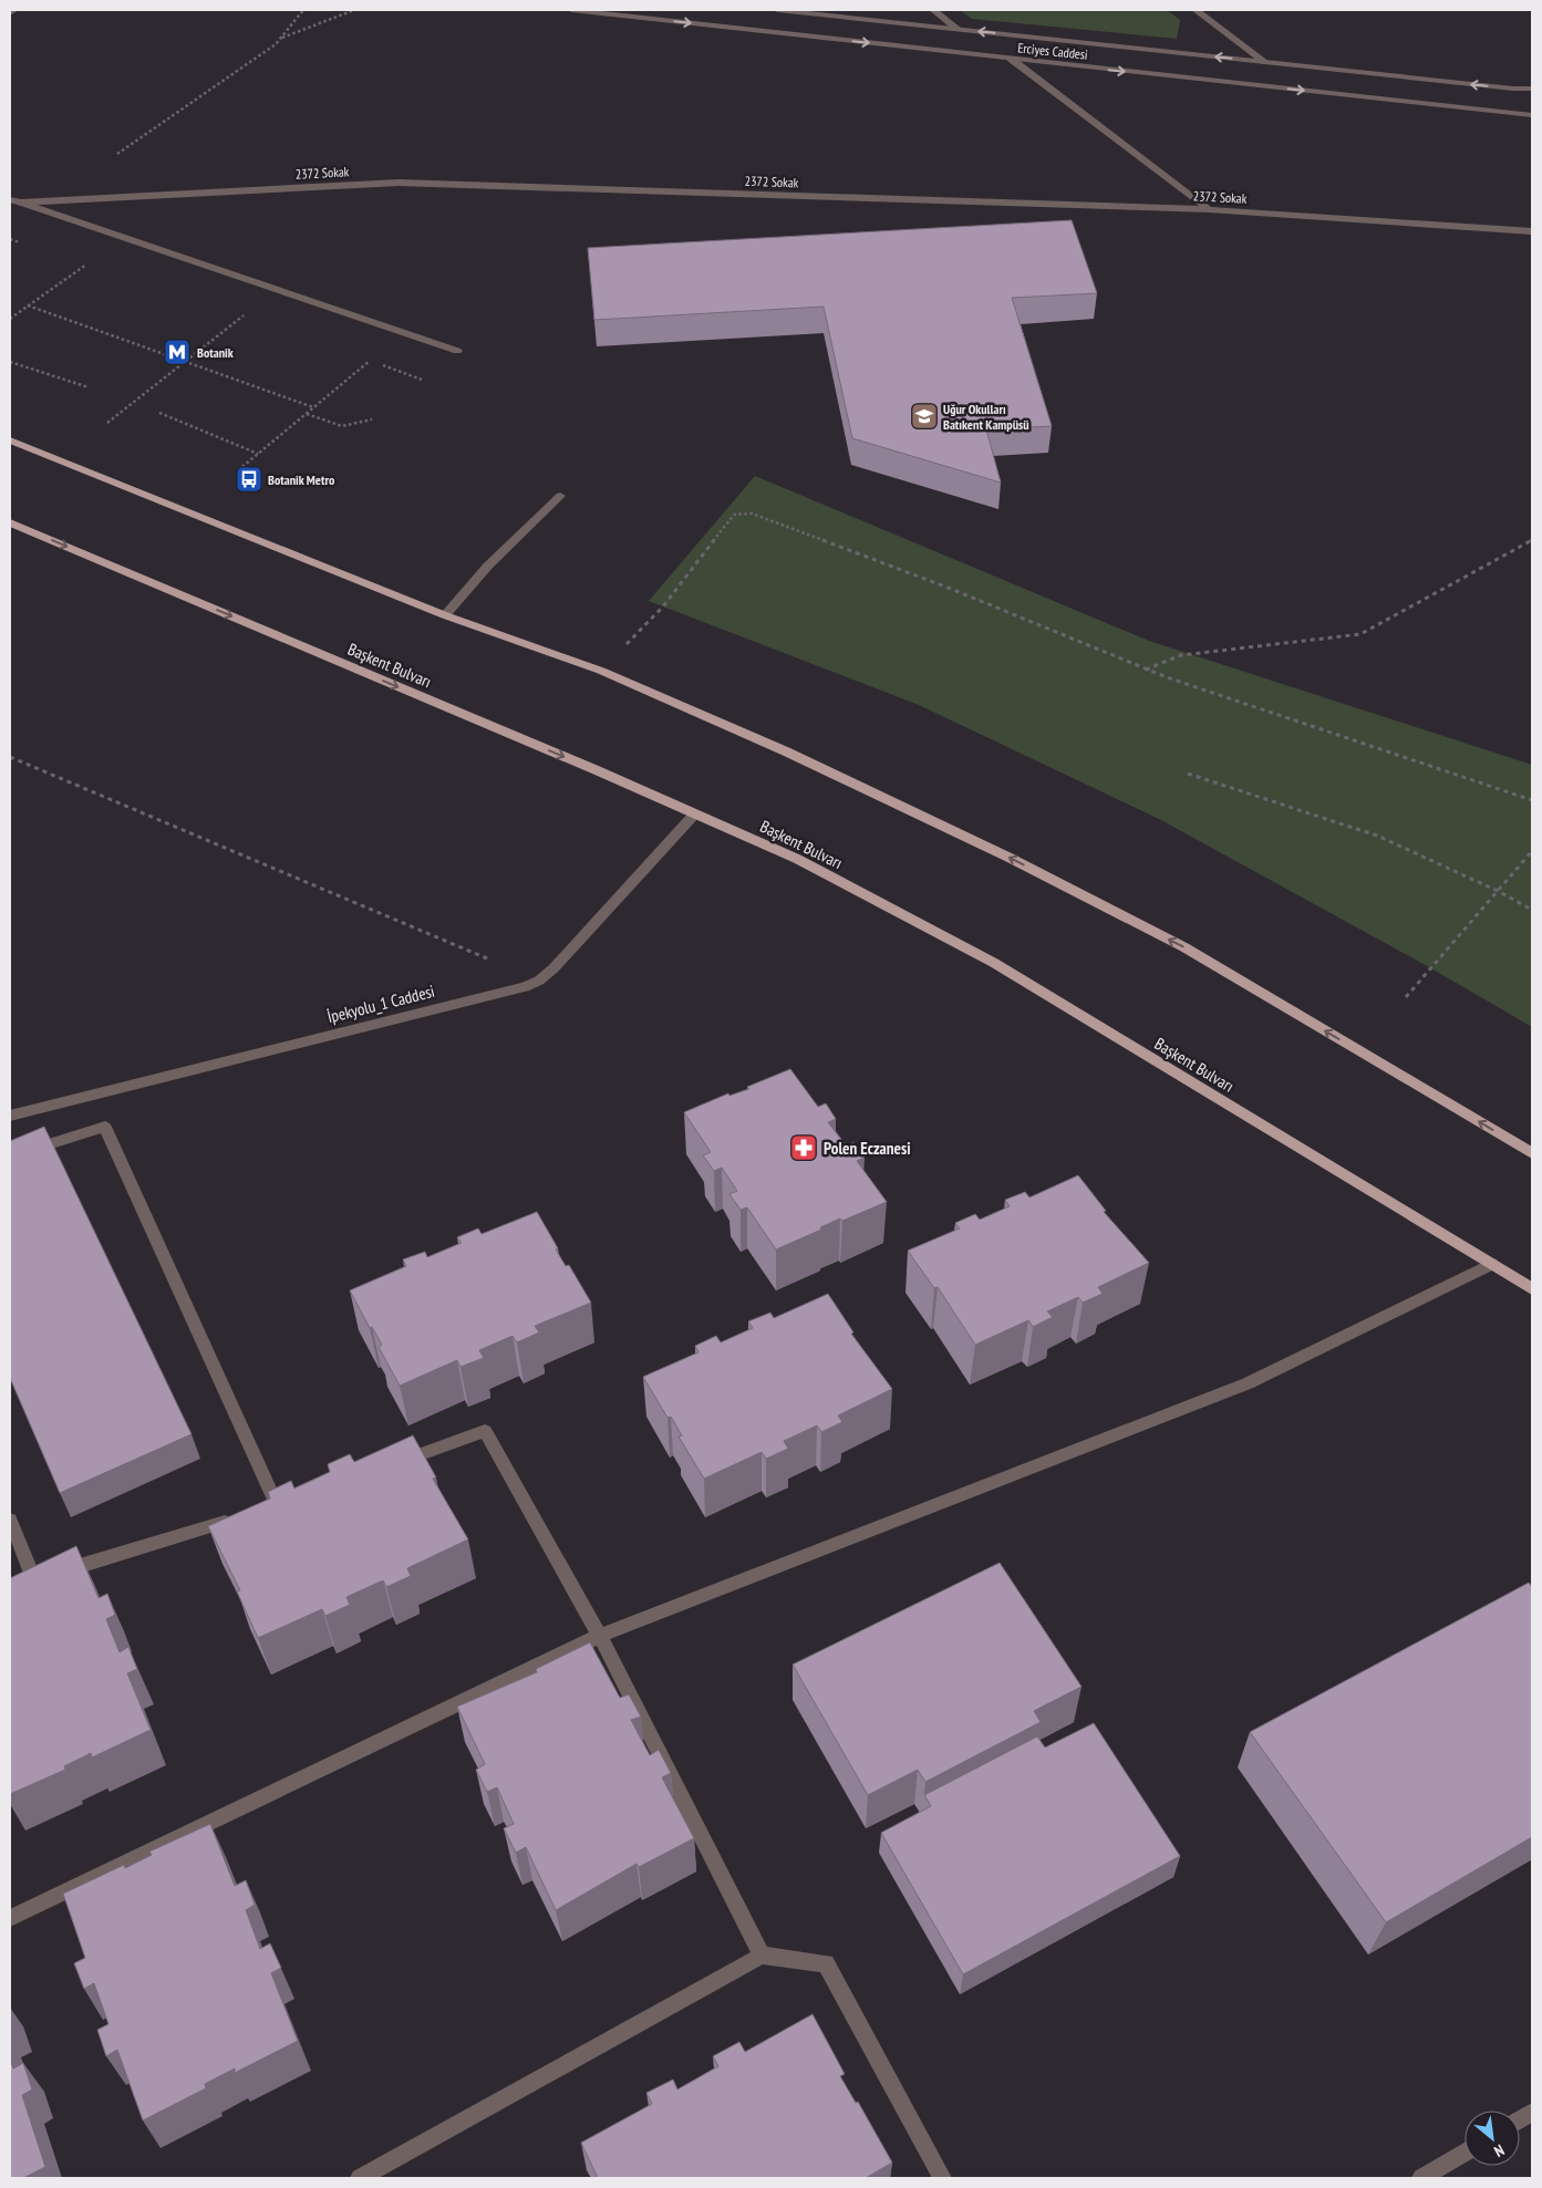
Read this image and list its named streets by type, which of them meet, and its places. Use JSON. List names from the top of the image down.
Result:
{
  "streets": {
    "main road": ["Başkent Bulvarı"],
    "street": ["Erciyes Caddesi", "2372 Sokak", "İpekyolu_1 Caddesi"]
  },
  "crossings": [
    ["Başkent Bulvarı", "İpekyolu_1 Caddesi"]
  ],
  "places": {
    "metro station": ["Botanik"],
    "school or university": ["Uğur Okulları Batıkent Kampüsü"],
    "bus stop": ["Botanik Metro"],
    "pharmacy": ["Polen Eczanesi"]
  },
  "north": "bottom right"
}
